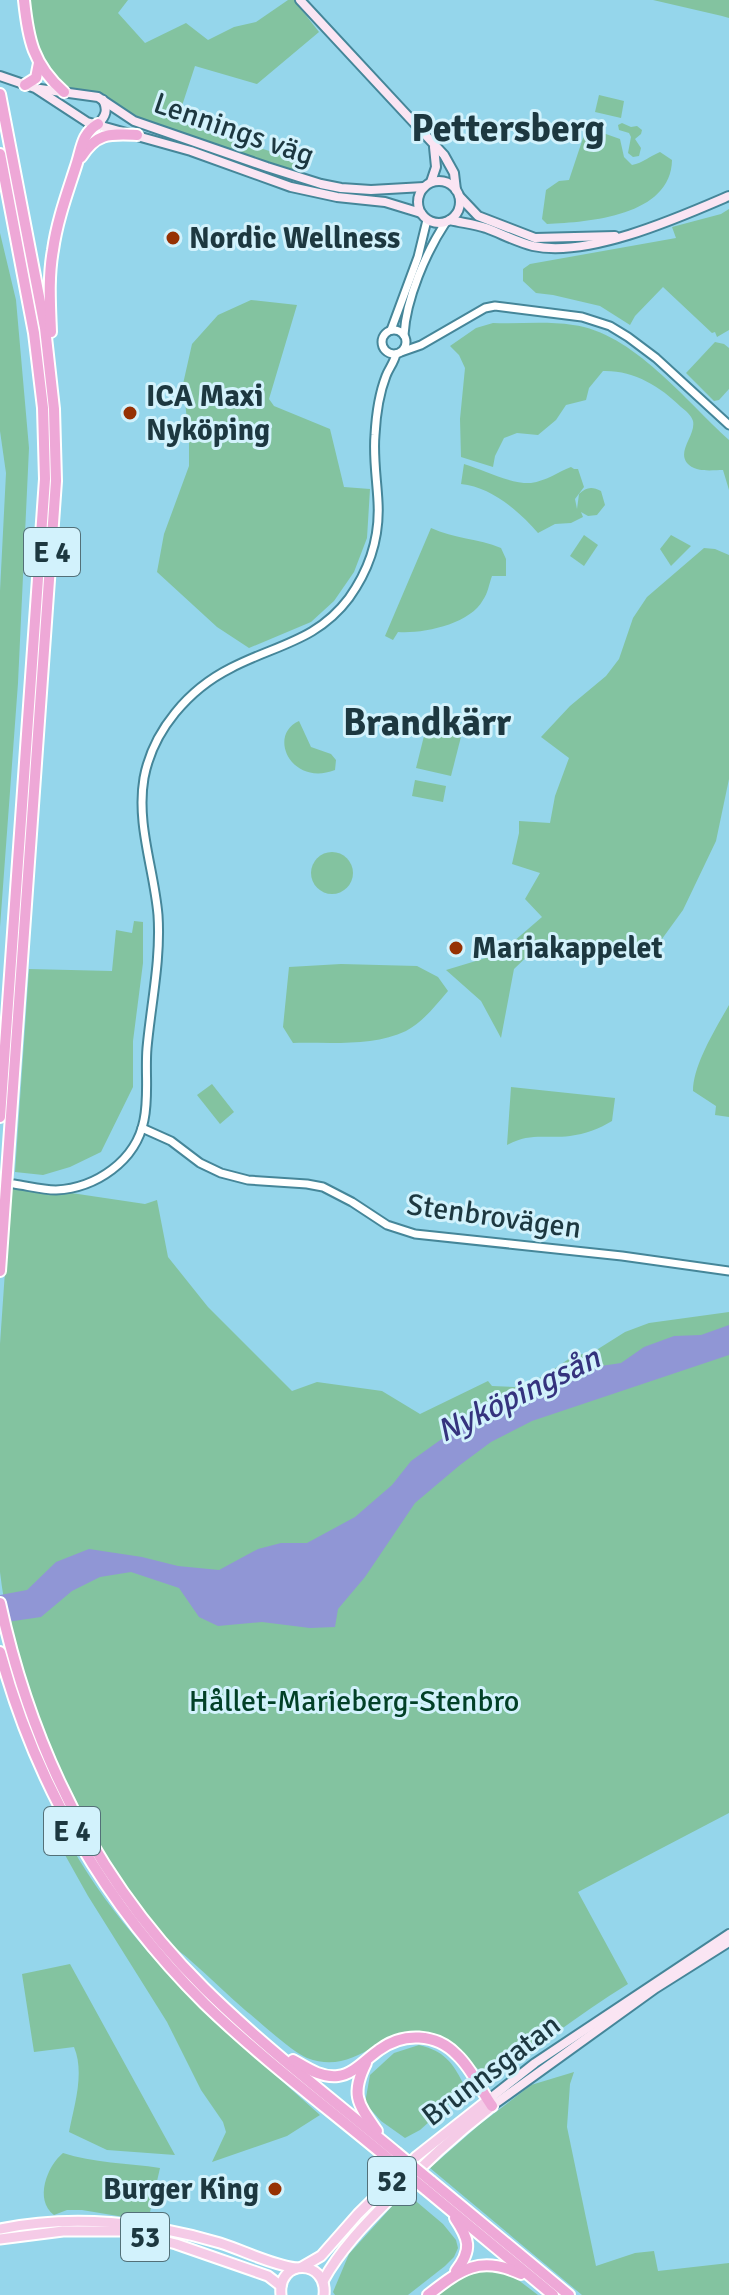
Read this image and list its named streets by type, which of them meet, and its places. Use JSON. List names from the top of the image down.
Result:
{
  "streets": {
    "highway": ["E 4"],
    "main road": [
      "Lennings väg",
      "Brunnsgatan",
      "52",
      "53"
    ],
    "street": ["Stenbrovägen"]
  },
  "crossings": [
    ["Brunnsgatan", "52"],
    ["Brunnsgatan", "53"],
    ["52", "53"]
  ],
  "districts": ["Pettersberg", "Brandkärr"],
  "water": ["Nyköpingsån"],
  "parks": ["Hållet-Marieberg-Stenbro"],
  "places": [
    "Nordic Wellness",
    "ICA Maxi Nyköping",
    "Mariakappelet",
    "Burger King"
  ]
}
